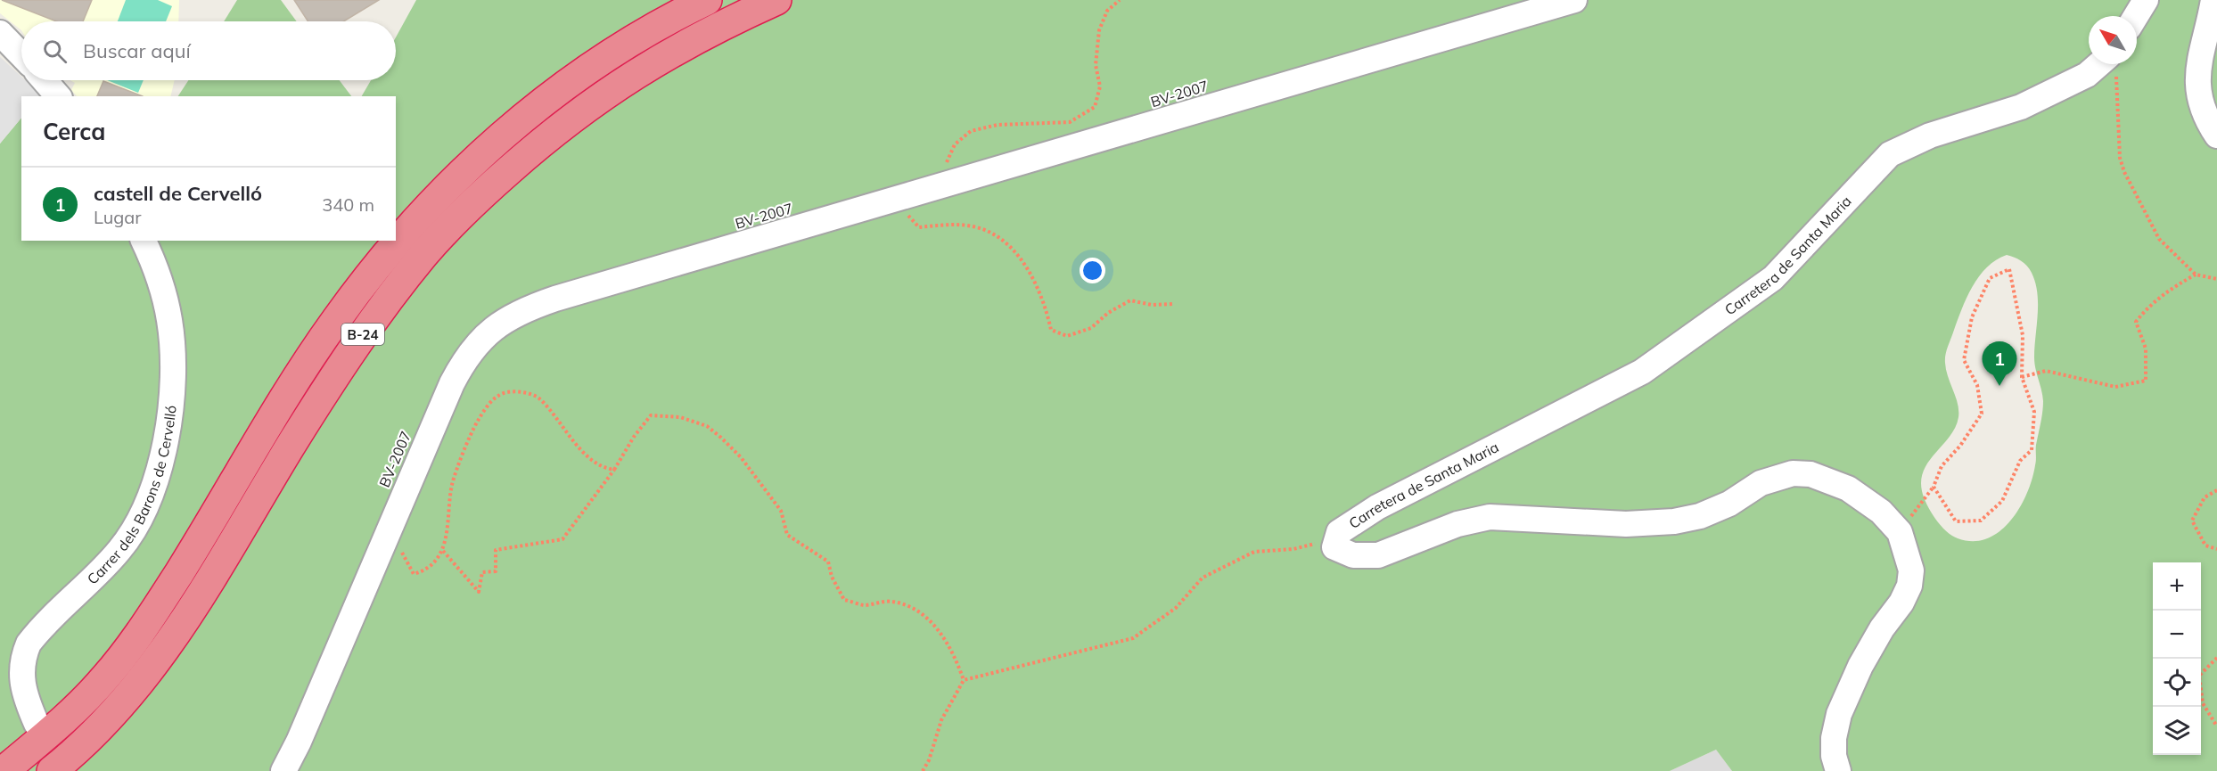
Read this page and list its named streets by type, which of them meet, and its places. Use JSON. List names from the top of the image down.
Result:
{
  "streets": {
    "highway": ["B-24"],
    "street": ["BV-2007", "Carretera de Santa Maria", "Carrer dels Barons de Cervelló"]
  },
  "north": "top left",
  "page": {
    "search": "Buscar aquí",
    "heading": "Cerca",
    "list": [
      {
        "mark": "1",
        "name": "castell de Cervelló",
        "note": "Lugar",
        "value": "340 m"
      }
    ],
    "pins": "1",
    "map_buttons": ["+", "−"]
  }
}
